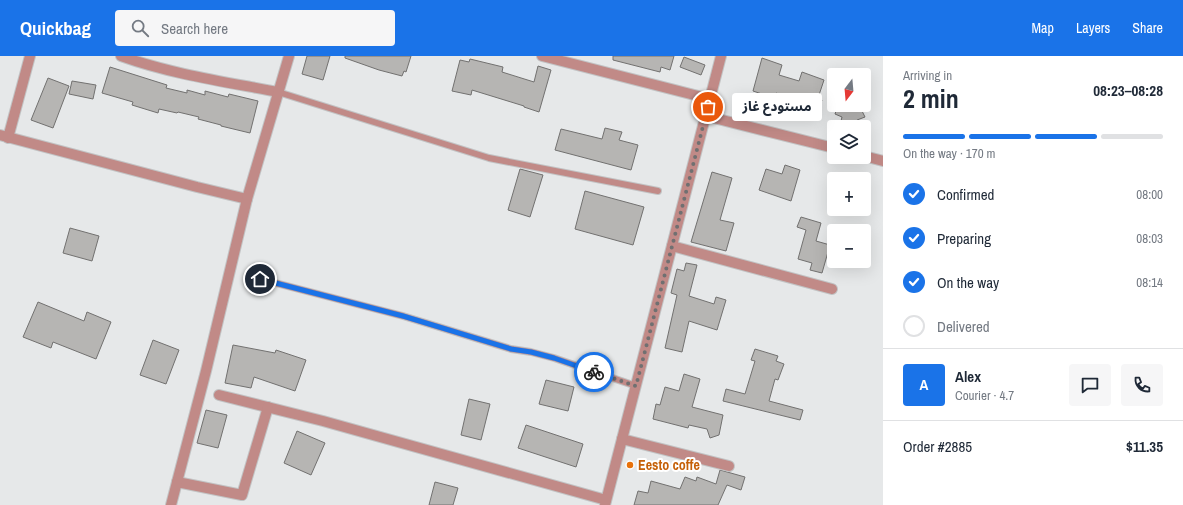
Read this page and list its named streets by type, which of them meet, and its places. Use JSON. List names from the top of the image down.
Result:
{
  "places": ["مستودع غاز", "Eesto coffe"],
  "north": "bottom",
  "page": {
    "header": "Quickbag",
    "search": "Search here",
    "nav": ["Map", "Layers", "Share"],
    "heading": ["2 min", "Arriving in", "08:23–08:28"],
    "panel": [
      "Alex",
      "Courier · 4.7",
      "Order #2885",
      "$11.35"
    ],
    "map_buttons": ["+", "−"],
    "bubble": "مستودع غاز",
    "bar": "On the way · 170 m",
    "list": [
      ["Confirmed", "08:00"],
      ["Preparing", "08:03"],
      ["On the way", "08:14"],
      "Delivered"
    ],
    "round": "A"
  }
}
